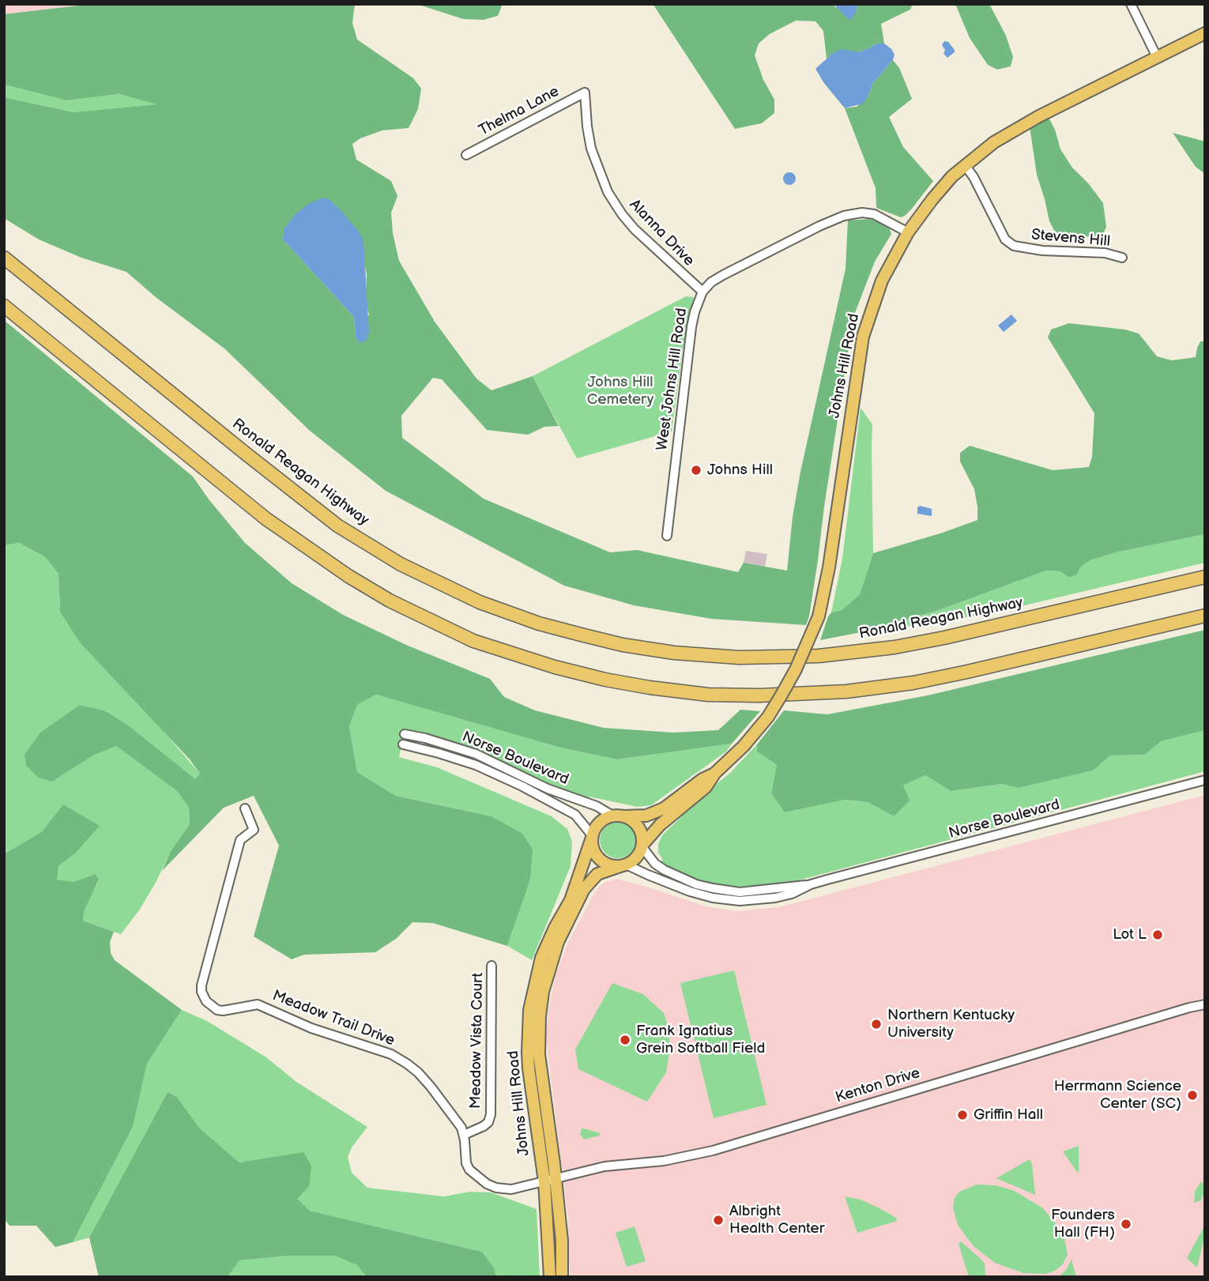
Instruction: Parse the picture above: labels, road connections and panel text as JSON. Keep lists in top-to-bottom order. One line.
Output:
{"streets":{"highway":["Ronald Reagan Highway"],"main road":["Johns Hill Road"],"street":["Thelma Lane","Alanna Drive","Stevens Hill","West Johns Hill Road","Norse Boulevard","Meadow Trail Drive","Meadow Vista Court","Kenton Drive"]},"crossings":[["Thelma Lane","Alanna Drive"],["Alanna Drive","West Johns Hill Road"],["Stevens Hill","Johns Hill Road"],["Johns Hill Road","West Johns Hill Road"],["Johns Hill Road","Norse Boulevard"],["Johns Hill Road","Meadow Trail Drive"],["Johns Hill Road","Kenton Drive"],["Meadow Trail Drive","Meadow Vista Court"],["Meadow Trail Drive","Kenton Drive"]],"parks":["Johns Hill Cemetery"],"places":["Johns Hill","Lot L","Northern Kentucky University","Frank Ignatius Grein Softball Field","Herrmann Science Center (SC)","Griffin Hall","Albright Health Center","Founders Hall (FH)"]}
